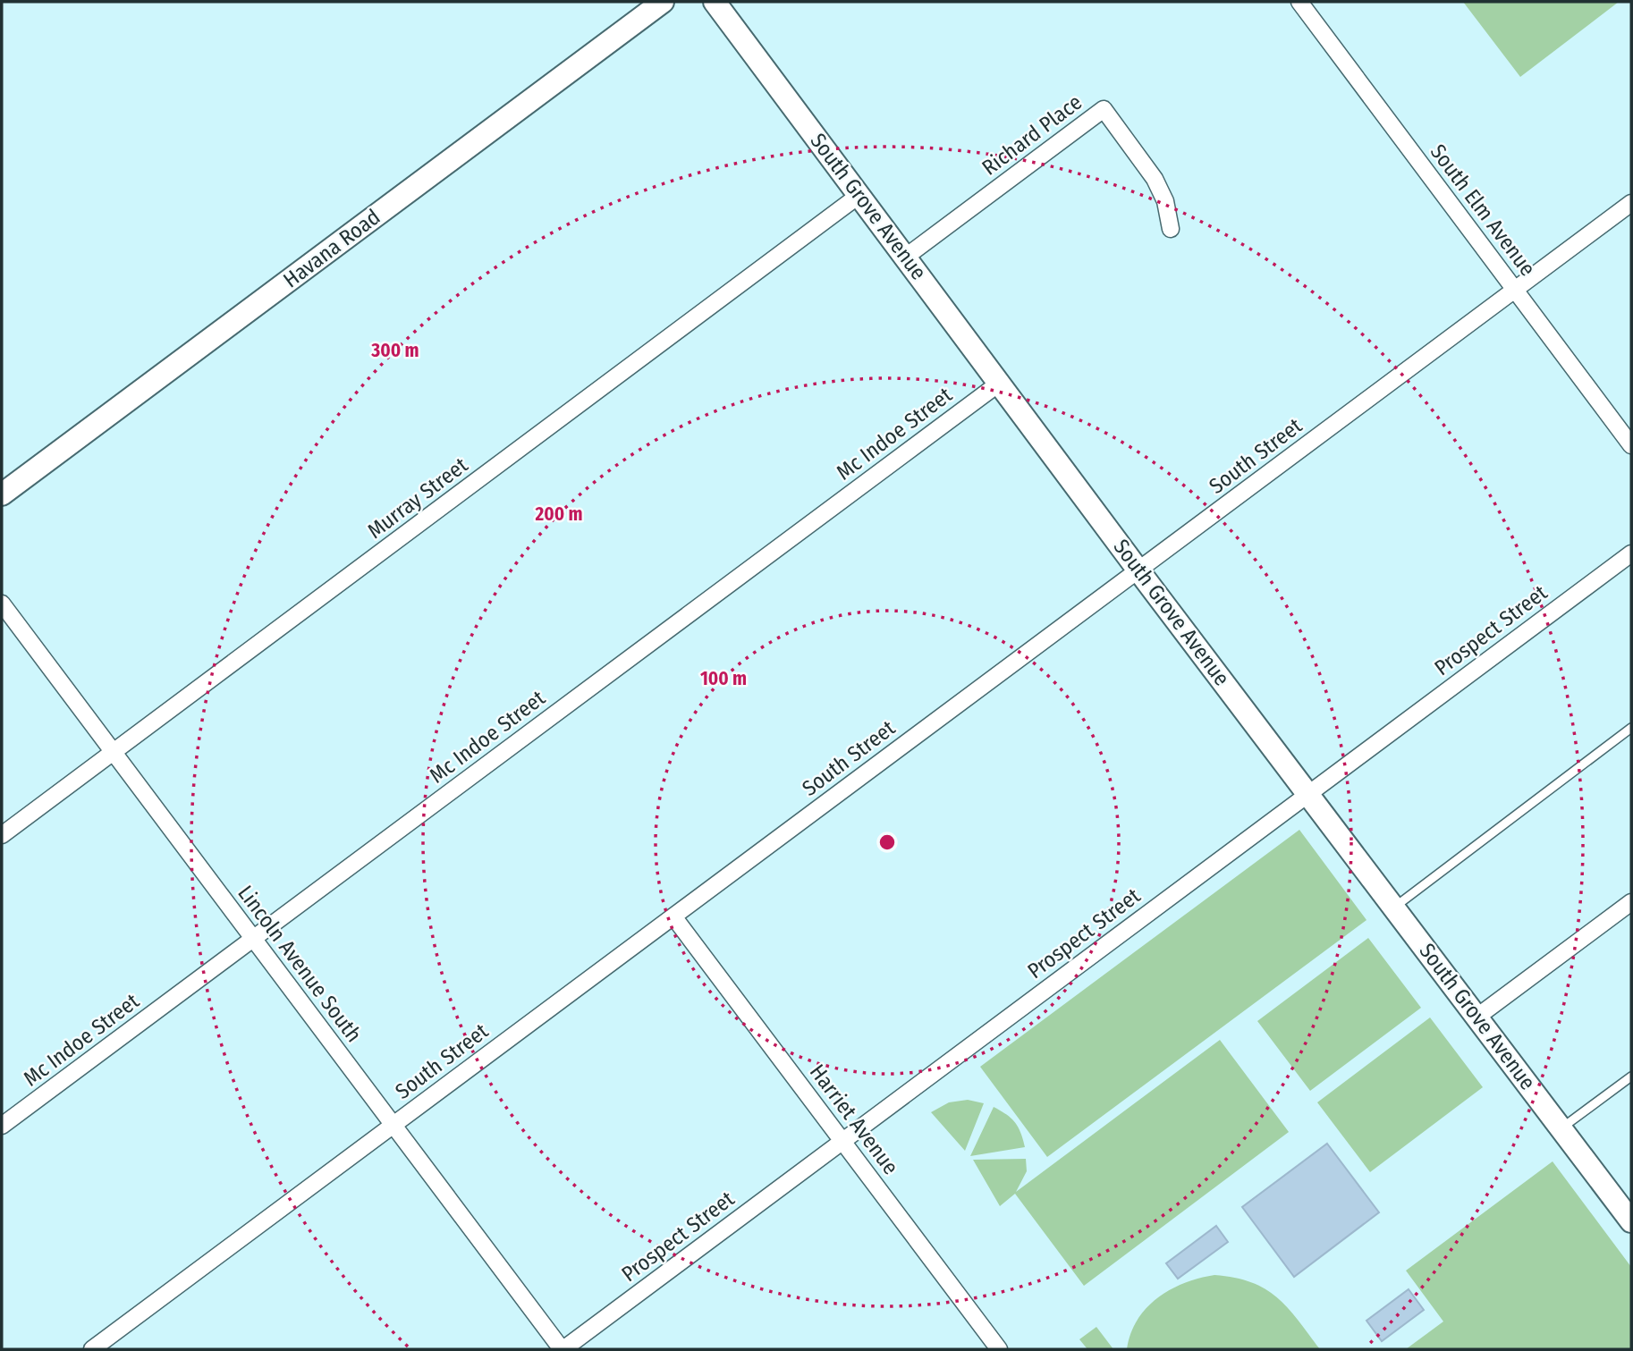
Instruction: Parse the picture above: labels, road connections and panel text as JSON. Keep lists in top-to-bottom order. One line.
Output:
{"streets":{"street":["Richard Place","South Grove Avenue","South Elm Avenue","Havana Road","Mc Indoe Street","South Street","Murray Street","Prospect Street","Lincoln Avenue South","Harriet Avenue"]},"crossings":[["Richard Place","South Grove Avenue"],["South Grove Avenue","Mc Indoe Street"],["South Grove Avenue","South Street"],["South Grove Avenue","Murray Street"],["South Grove Avenue","Prospect Street"],["South Elm Avenue","South Street"],["Mc Indoe Street","Lincoln Avenue South"],["South Street","Lincoln Avenue South"],["South Street","Harriet Avenue"],["Murray Street","Lincoln Avenue South"],["Prospect Street","Lincoln Avenue South"],["Prospect Street","Harriet Avenue"]],"rings":["300 m","200 m","100 m"]}
